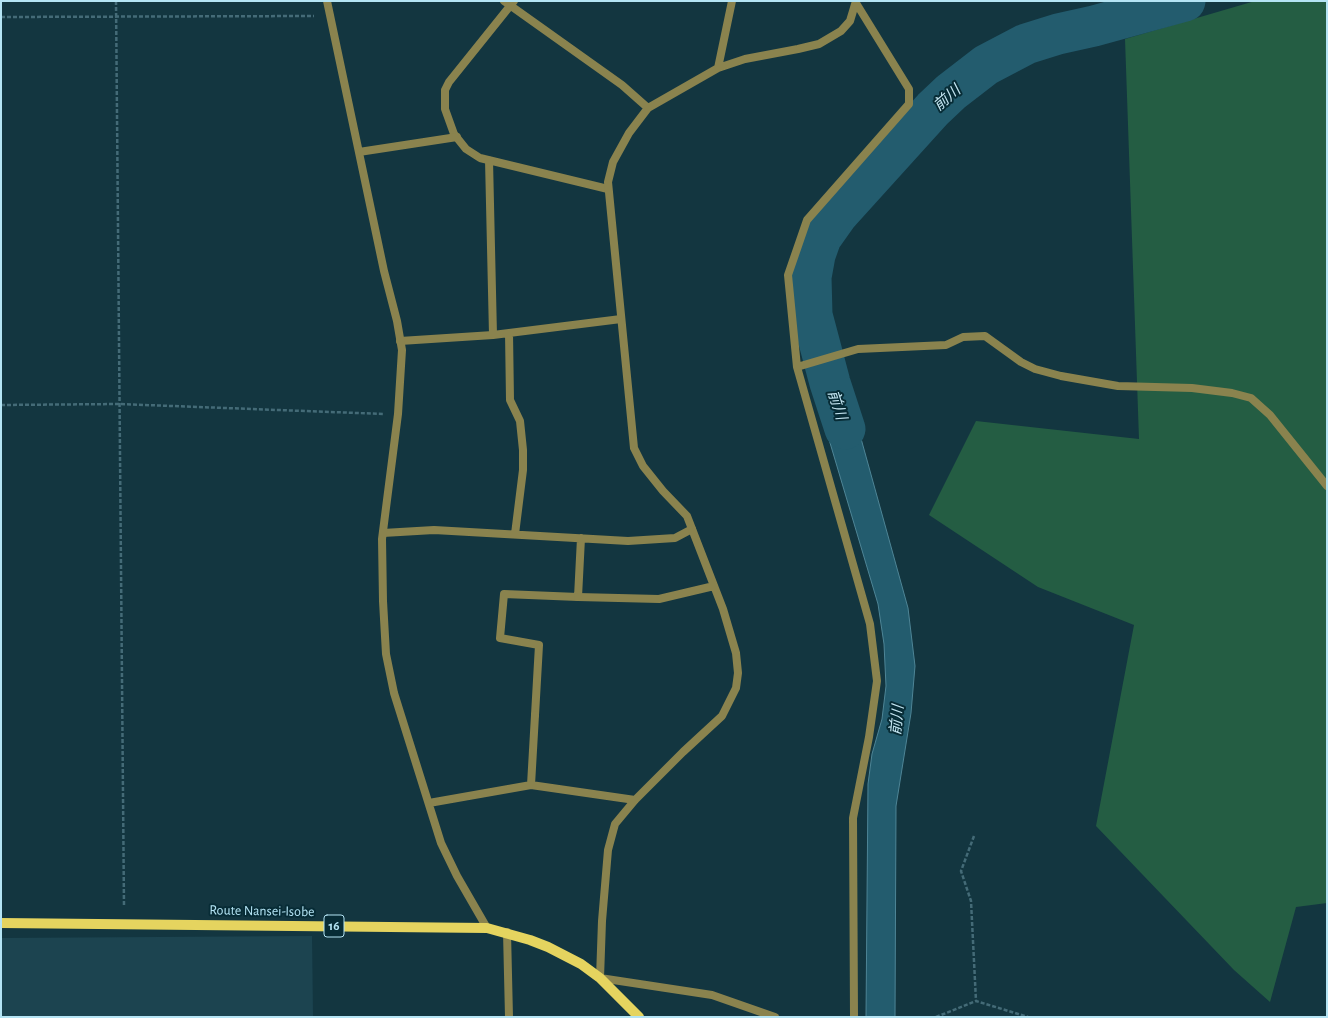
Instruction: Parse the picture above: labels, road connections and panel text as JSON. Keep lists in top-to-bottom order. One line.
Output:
{"streets":{"main road":["Route Nansei-Isobe","16"]},"water":["前川"]}
